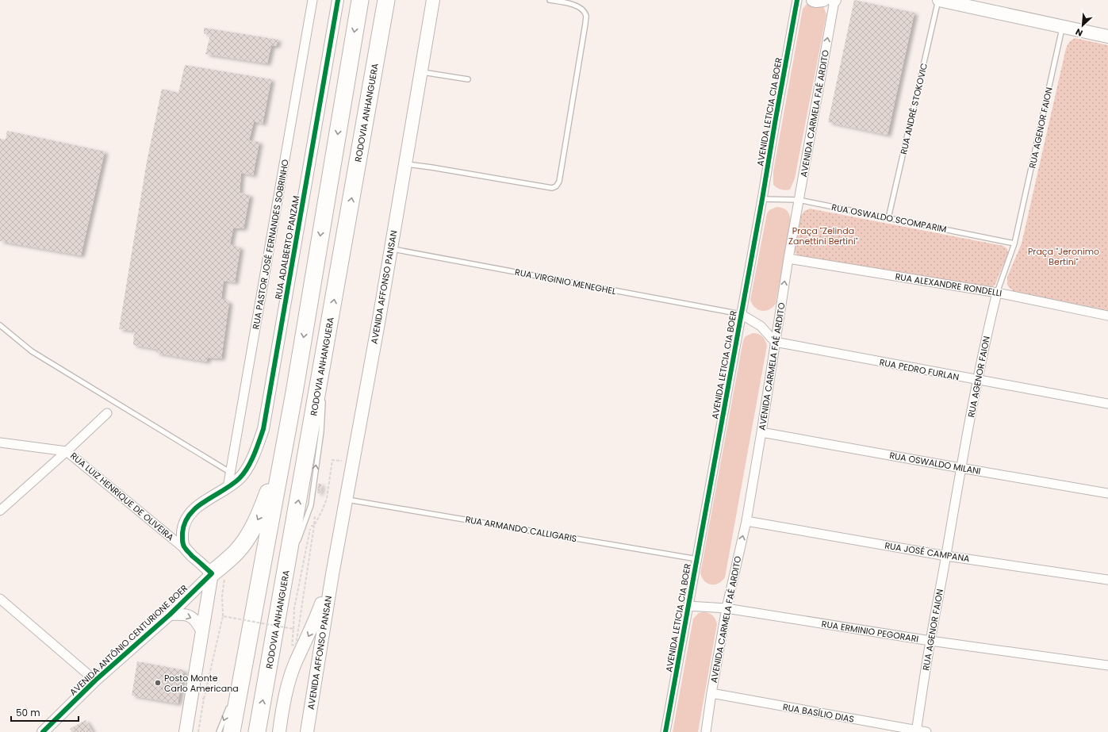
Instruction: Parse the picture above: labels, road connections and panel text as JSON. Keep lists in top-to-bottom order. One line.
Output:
{"streets":{"highway":["RODOVIA ANHANGUERA"],"main road":["AVENIDA AFFONSO PANSAN"],"street":["AVENIDA LETICIA CIA BOER","AVENIDA CARMELA FAÉ ARDITO","RUA AGENOR FAION","RUA PASTOR JOSÉ FERNANDES SOBRINHO","RUA ADALBERTO PANZAM","RUA ALEXANDRE RONDELLI","RUA PEDRO FURLAN","RUA OSWALDO MILANI","RUA LUIZ HENRIQUE DE OLIVEIRA","RUA JOSÉ CAMPANA","RUA ERMINIO PEGORARI","AVENIDA ANTÔNIO CENTURIONE BOER","RUA BASÍLIO DIAS"],"lane":["RUA ANDRÉ STOKOVIC","RUA OSWALDO SCOMPARIM","RUA VIRGINIO MENEGHEL","RUA ARMANDO CALLIGARIS"]},"crossings":[["RUA ANDRÉ STOKOVIC","RUA OSWALDO SCOMPARIM"],["AVENIDA LETICIA CIA BOER","RUA OSWALDO SCOMPARIM"],["AVENIDA LETICIA CIA BOER","RUA VIRGINIO MENEGHEL"],["AVENIDA LETICIA CIA BOER","RUA ARMANDO CALLIGARIS"],["AVENIDA LETICIA CIA BOER","RUA ERMINIO PEGORARI"],["AVENIDA CARMELA FAÉ ARDITO","RUA OSWALDO SCOMPARIM"],["AVENIDA CARMELA FAÉ ARDITO","RUA ALEXANDRE RONDELLI"],["AVENIDA CARMELA FAÉ ARDITO","RUA PEDRO FURLAN"],["AVENIDA CARMELA FAÉ ARDITO","RUA OSWALDO MILANI"],["AVENIDA CARMELA FAÉ ARDITO","RUA JOSÉ CAMPANA"],["AVENIDA CARMELA FAÉ ARDITO","RUA ERMINIO PEGORARI"],["AVENIDA CARMELA FAÉ ARDITO","RUA BASÍLIO DIAS"],["RUA AGENOR FAION","RUA OSWALDO SCOMPARIM"],["RUA AGENOR FAION","RUA ALEXANDRE RONDELLI"],["RUA AGENOR FAION","RUA PEDRO FURLAN"],["RUA AGENOR FAION","RUA OSWALDO MILANI"],["RUA AGENOR FAION","RUA JOSÉ CAMPANA"],["RUA AGENOR FAION","RUA ERMINIO PEGORARI"],["RUA AGENOR FAION","RUA BASÍLIO DIAS"],["RUA PASTOR JOSÉ FERNANDES SOBRINHO","RUA ADALBERTO PANZAM"],["RUA ADALBERTO PANZAM","RUA LUIZ HENRIQUE DE OLIVEIRA"],["RUA VIRGINIO MENEGHEL","AVENIDA AFFONSO PANSAN"],["AVENIDA AFFONSO PANSAN","RUA ARMANDO CALLIGARIS"]],"one_way":["AVENIDA CARMELA FAÉ ARDITO"],"parks":["Praça \"Zelinda Zanettini Bertini\"","Praça \"Jeronimo Bertini\""],"places":["Posto Monte Carlo Americana"],"scale_bar":"50 m","north":"bottom left"}
